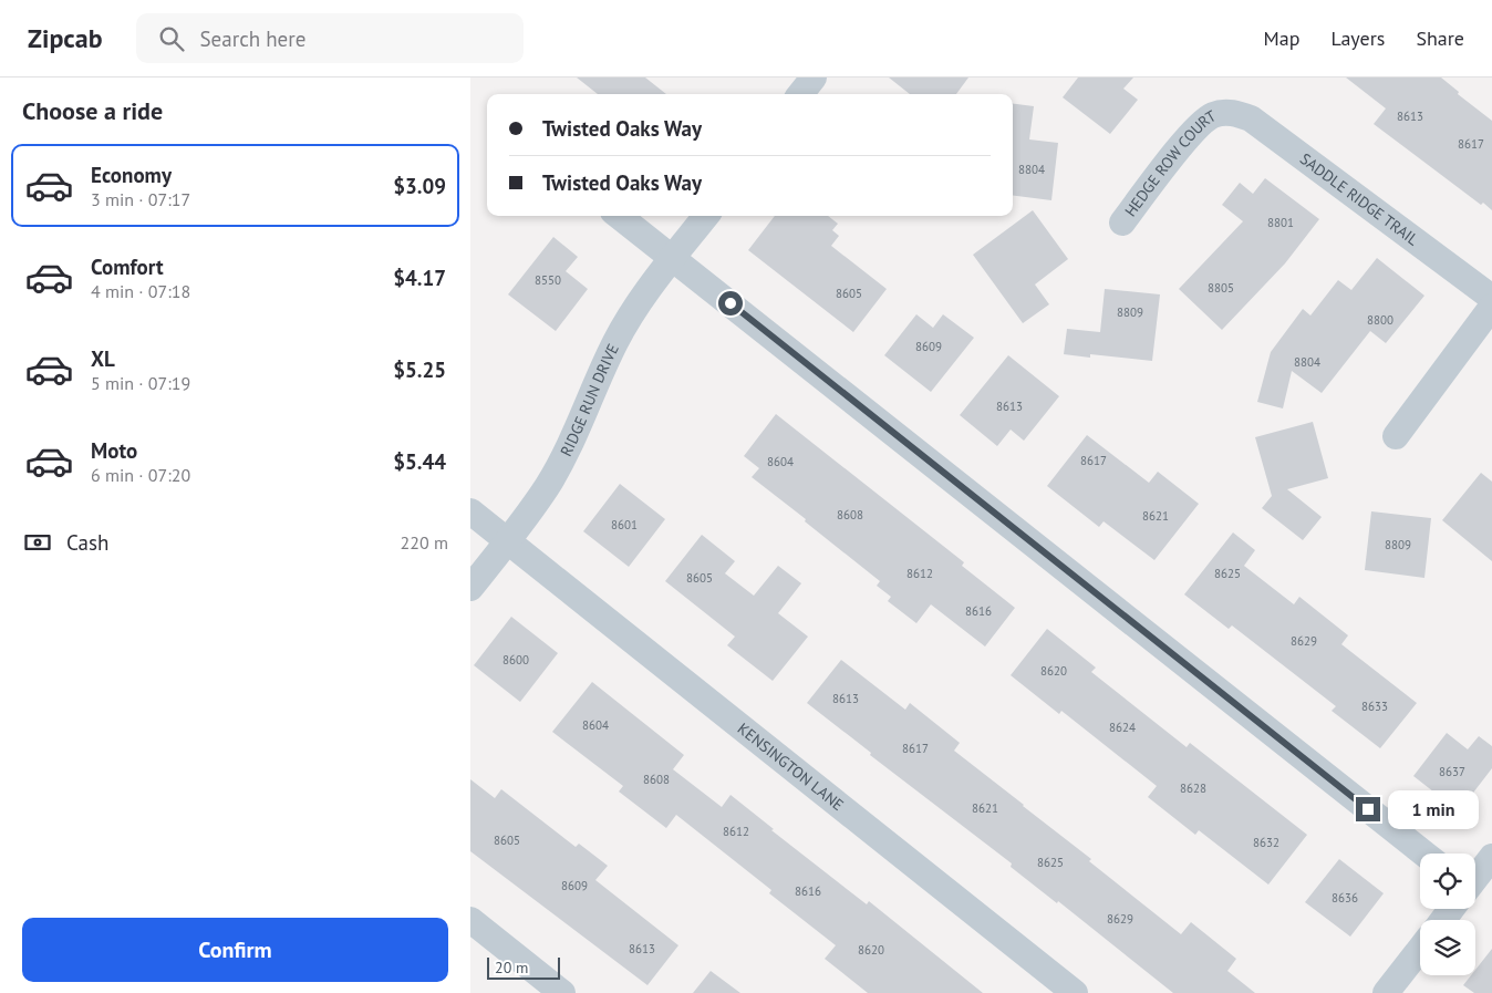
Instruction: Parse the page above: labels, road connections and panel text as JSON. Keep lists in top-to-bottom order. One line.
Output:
{"streets":{"street":["HEDGE ROW COURT","SADDLE RIDGE TRAIL","RIDGE RUN DRIVE","KENSINGTON LANE"]},"crossings":[["HEDGE ROW COURT","SADDLE RIDGE TRAIL"],["RIDGE RUN DRIVE","KENSINGTON LANE"]],"house_numbers":["8613","8617","8804","8801","8550","8805","8605","8809","8800","8609","8804","8613","8617","8604","8608","8621","8601","8809","8612","8625","8605","8616","8629","8600","8620","8613","8633","8604","8624","8617","8637","8608","8628","8621","8612","8605","8632","8625","8609","8616","8636","8629","8613","8620"],"scale_bar":"20 m","page":{"header":"Zipcab","search":"Search here","nav":["Map","Layers","Share"],"heading":"Choose a ride","banner":["Twisted Oaks Way","Twisted Oaks Way"],"list":[{"name":"Economy","note":"3 min · 07:17","value":"$3.09"},{"name":"Comfort","note":"4 min · 07:18","value":"$4.17"},{"name":"XL","note":"5 min · 07:19","value":"$5.25"},{"name":"Moto","note":"6 min · 07:20","value":"$5.44"}],"pay":["Cash","220 m"],"bubble":"1 min","buttons":"Confirm","scale":"20 m"}}
